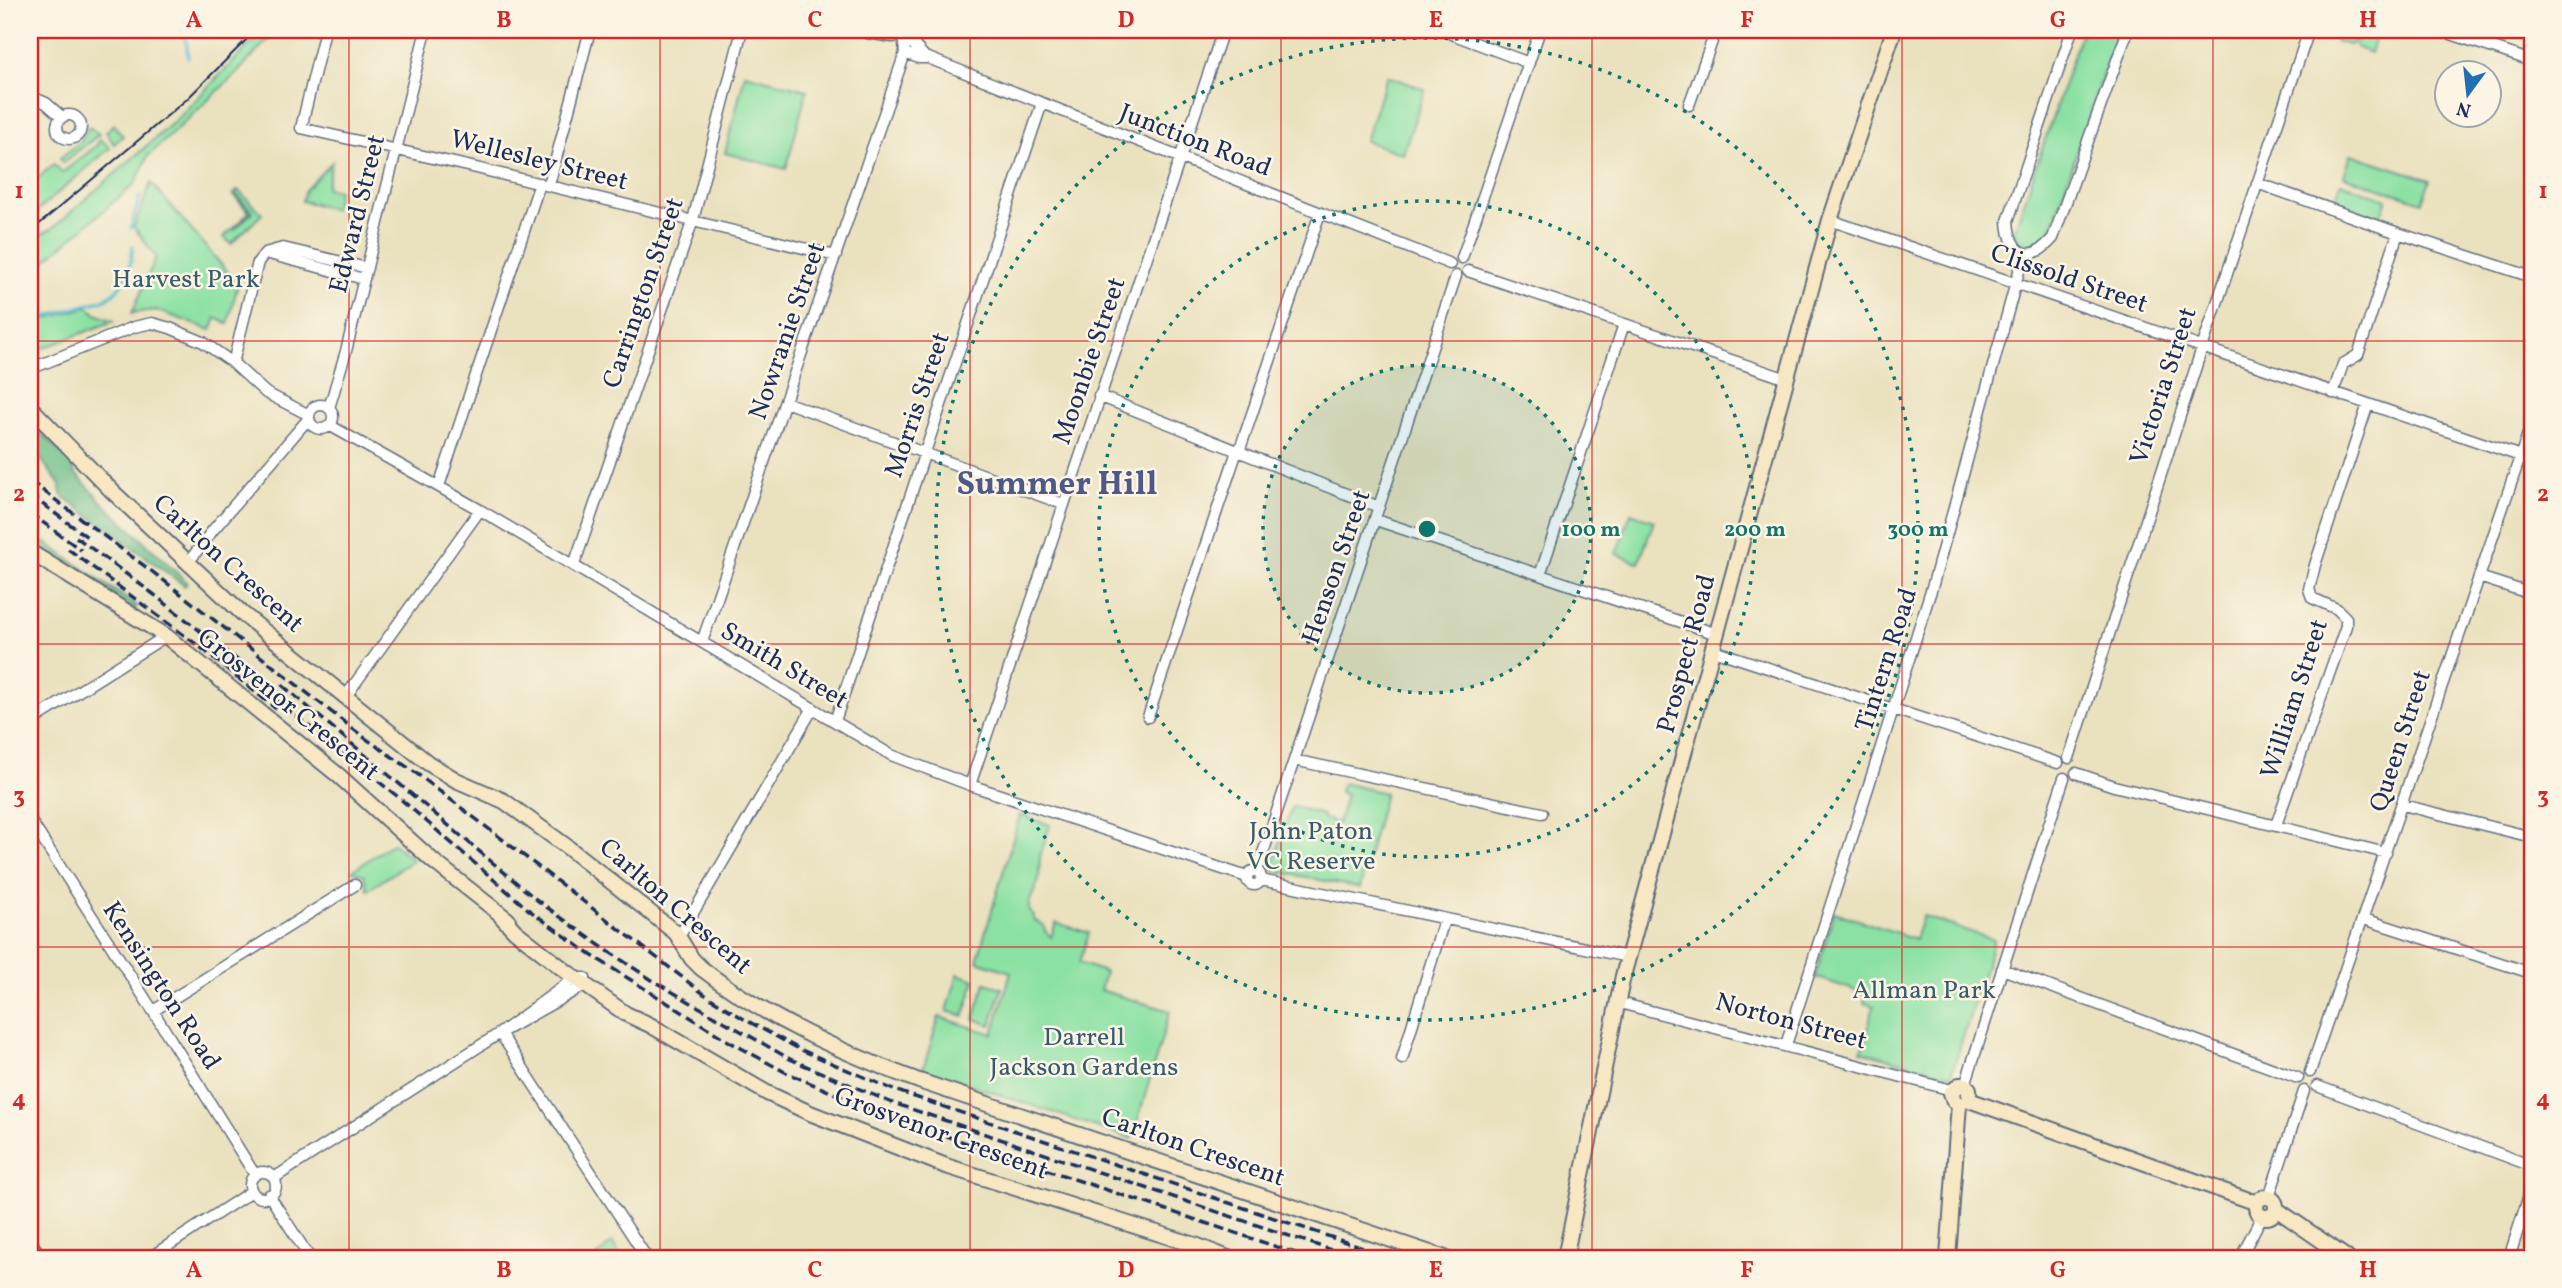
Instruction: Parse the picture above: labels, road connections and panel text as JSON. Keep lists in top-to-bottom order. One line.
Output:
{"streets":{"street":["Junction Road","Wellesley Street","Edward Street","Clissold Street","Carrington Street","Nowranie Street","Moonbie Street","Victoria Street","Morris Street","Carlton Crescent","Henson Street","Prospect Road","Tintern Road","Smith Street","William Street","Grosvenor Crescent","Queen Street","Kensington Road","Norton Street"]},"crossings":[["Junction Road","Nowranie Street"],["Junction Road","Moonbie Street"],["Junction Road","Morris Street"],["Junction Road","Henson Street"],["Wellesley Street","Edward Street"],["Wellesley Street","Carrington Street"],["Wellesley Street","Nowranie Street"],["Edward Street","Smith Street"],["Clissold Street","Victoria Street"],["Clissold Street","Prospect Road"],["Clissold Street","Tintern Road"],["Clissold Street","William Street"],["Clissold Street","Queen Street"],["Carrington Street","Smith Street"],["Nowranie Street","Smith Street"],["Moonbie Street","Smith Street"],["Morris Street","Smith Street"],["Henson Street","Smith Street"],["Prospect Road","Smith Street"],["Prospect Road","Norton Street"],["Tintern Road","Norton Street"]],"districts":["Summer Hill"],"parks":["Harvest Park","John Paton VC Reserve","Allman Park","Darrell Jackson Gardens"],"north":"bottom","grid":{"columns":["A","B","C","D","E","F","G","H"],"rows":["1","2","3","4"]},"rings":["100 m","200 m","300 m"]}
